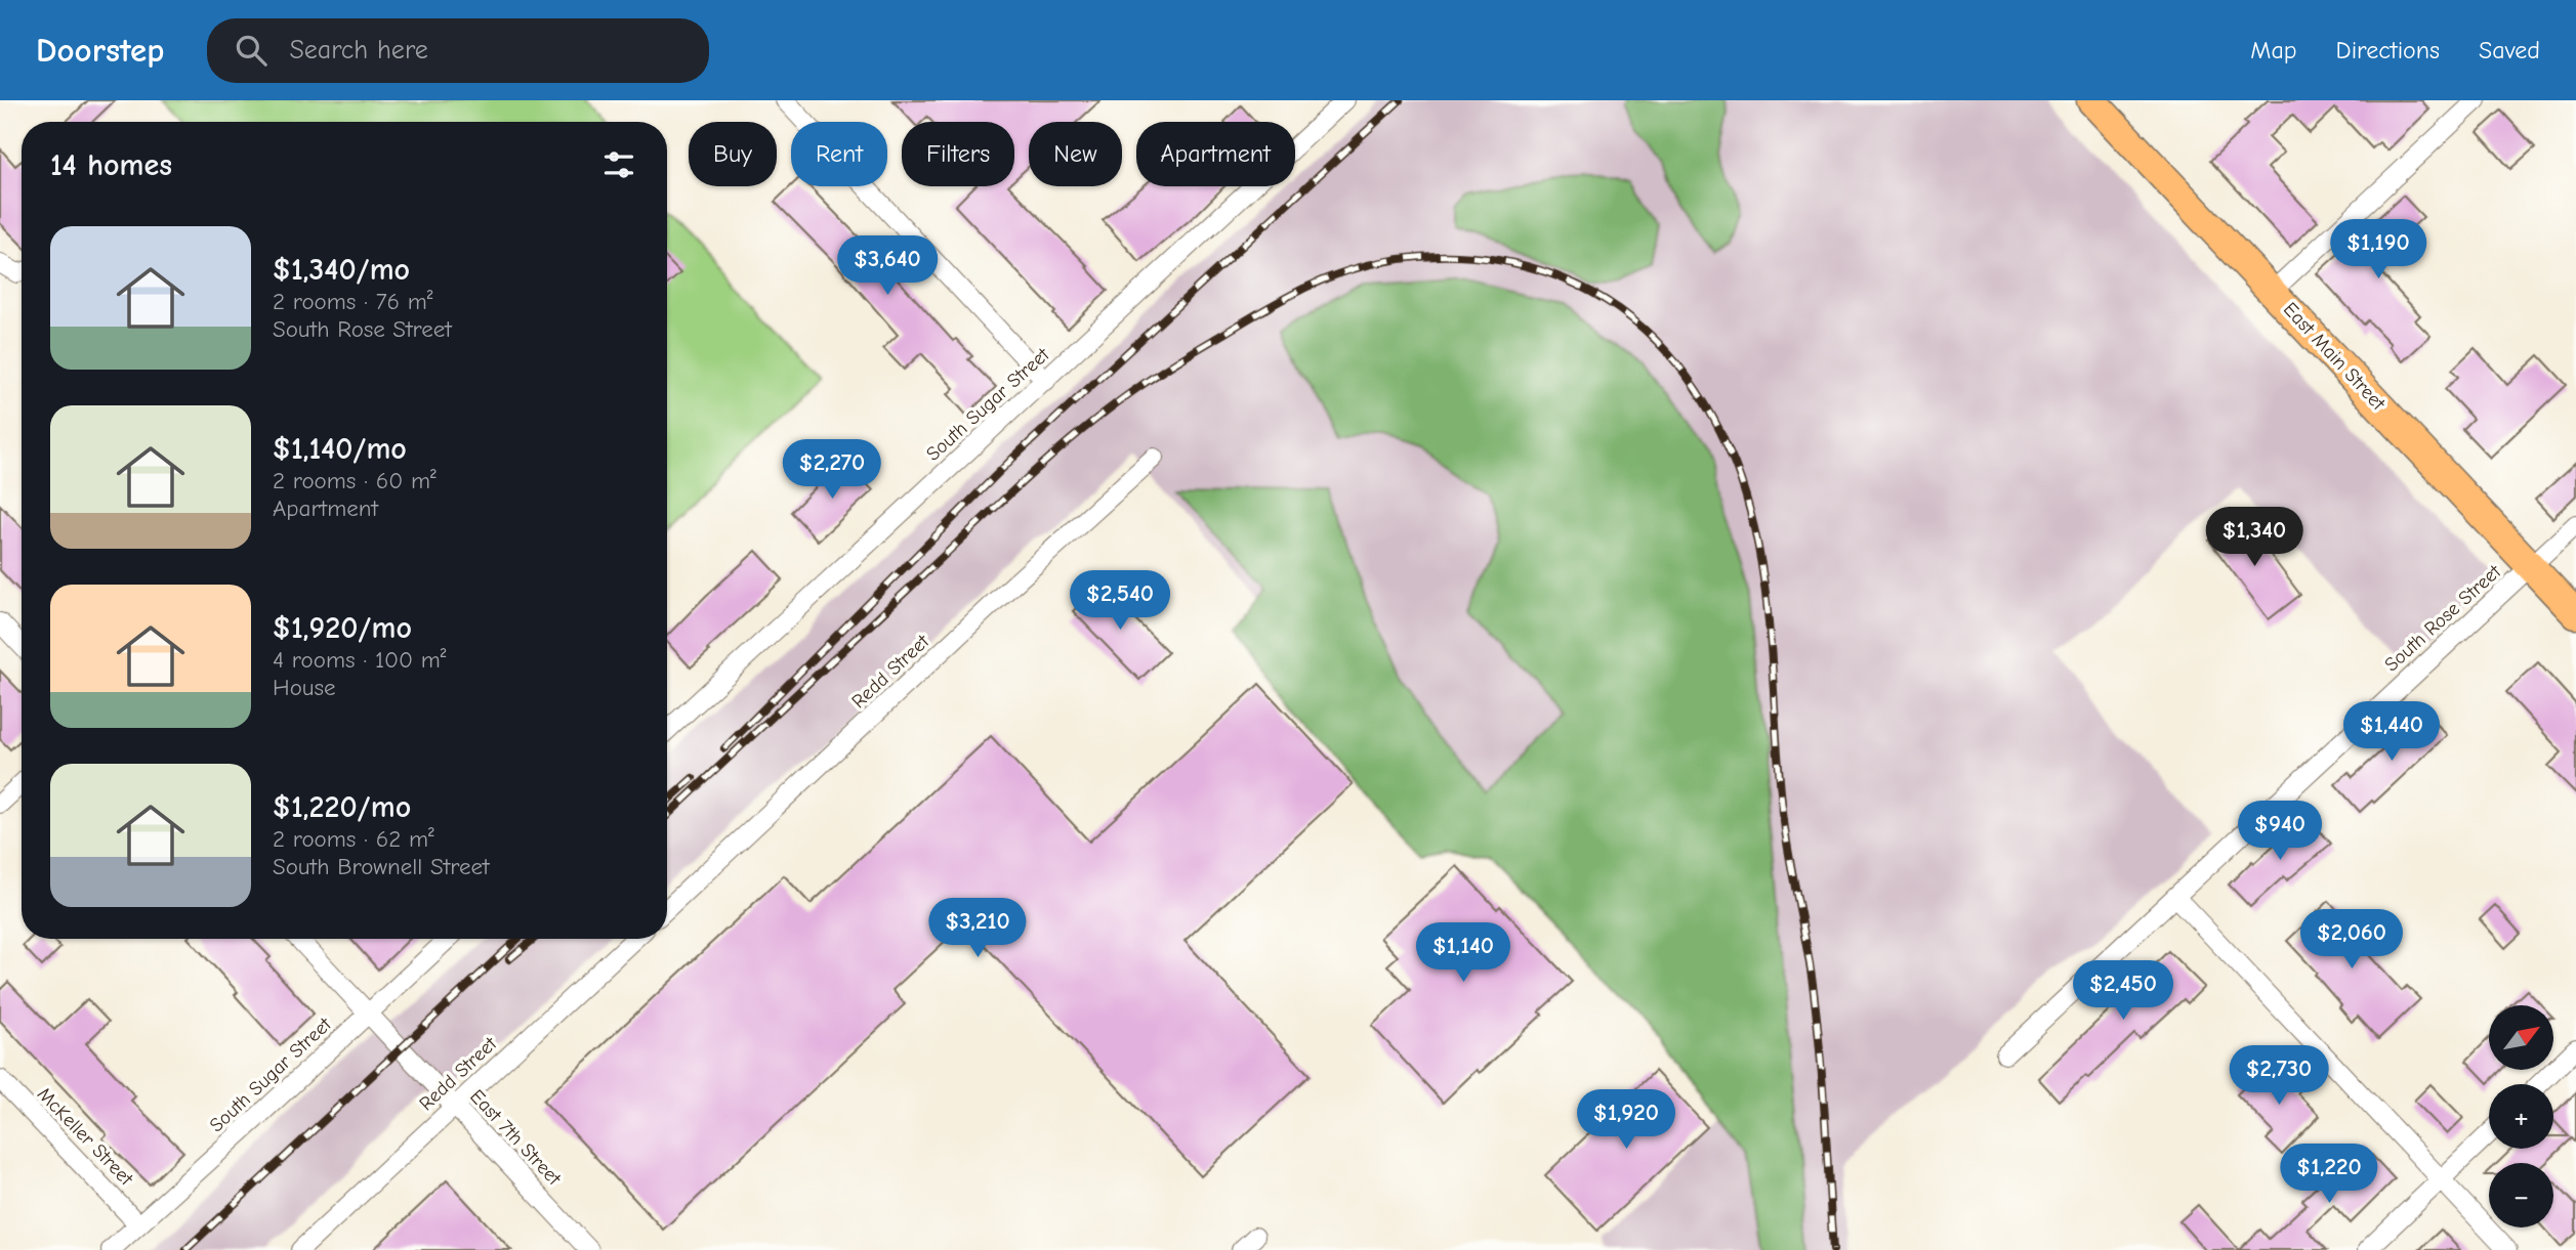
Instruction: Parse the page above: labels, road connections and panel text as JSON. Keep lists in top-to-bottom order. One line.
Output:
{"streets":{"main road":["East Main Street"],"street":["South Sugar Street","South Rose Street","Redd Street","McKeller Street","East 7th Street"]},"crossings":[["East Main Street","South Rose Street"],["South Sugar Street","McKeller Street"],["South Sugar Street","East 7th Street"],["Redd Street","East 7th Street"]],"north":"top right","page":{"header":"Doorstep","search":"Search here","nav":["Map","Directions","Saved"],"chip":["Buy","Rent","Filters","New","Apartment"],"heading":"14 homes","list":[{"name":"$1,340/mo","note":"2 rooms · 76 m² · South Rose Street"},{"name":"$1,140/mo","note":"2 rooms · 60 m² · Apartment"},{"name":"$1,920/mo","note":"4 rooms · 100 m² · House"},{"name":"$1,220/mo","note":"2 rooms · 62 m² · South Brownell Street"}],"price":["$1,190","$3,640","$2,270","$1,340","$2,540","$1,440","$940","$3,210","$2,060","$1,140","$2,450","$2,730","$1,920","$1,220"],"map_buttons":["+","−"]}}
